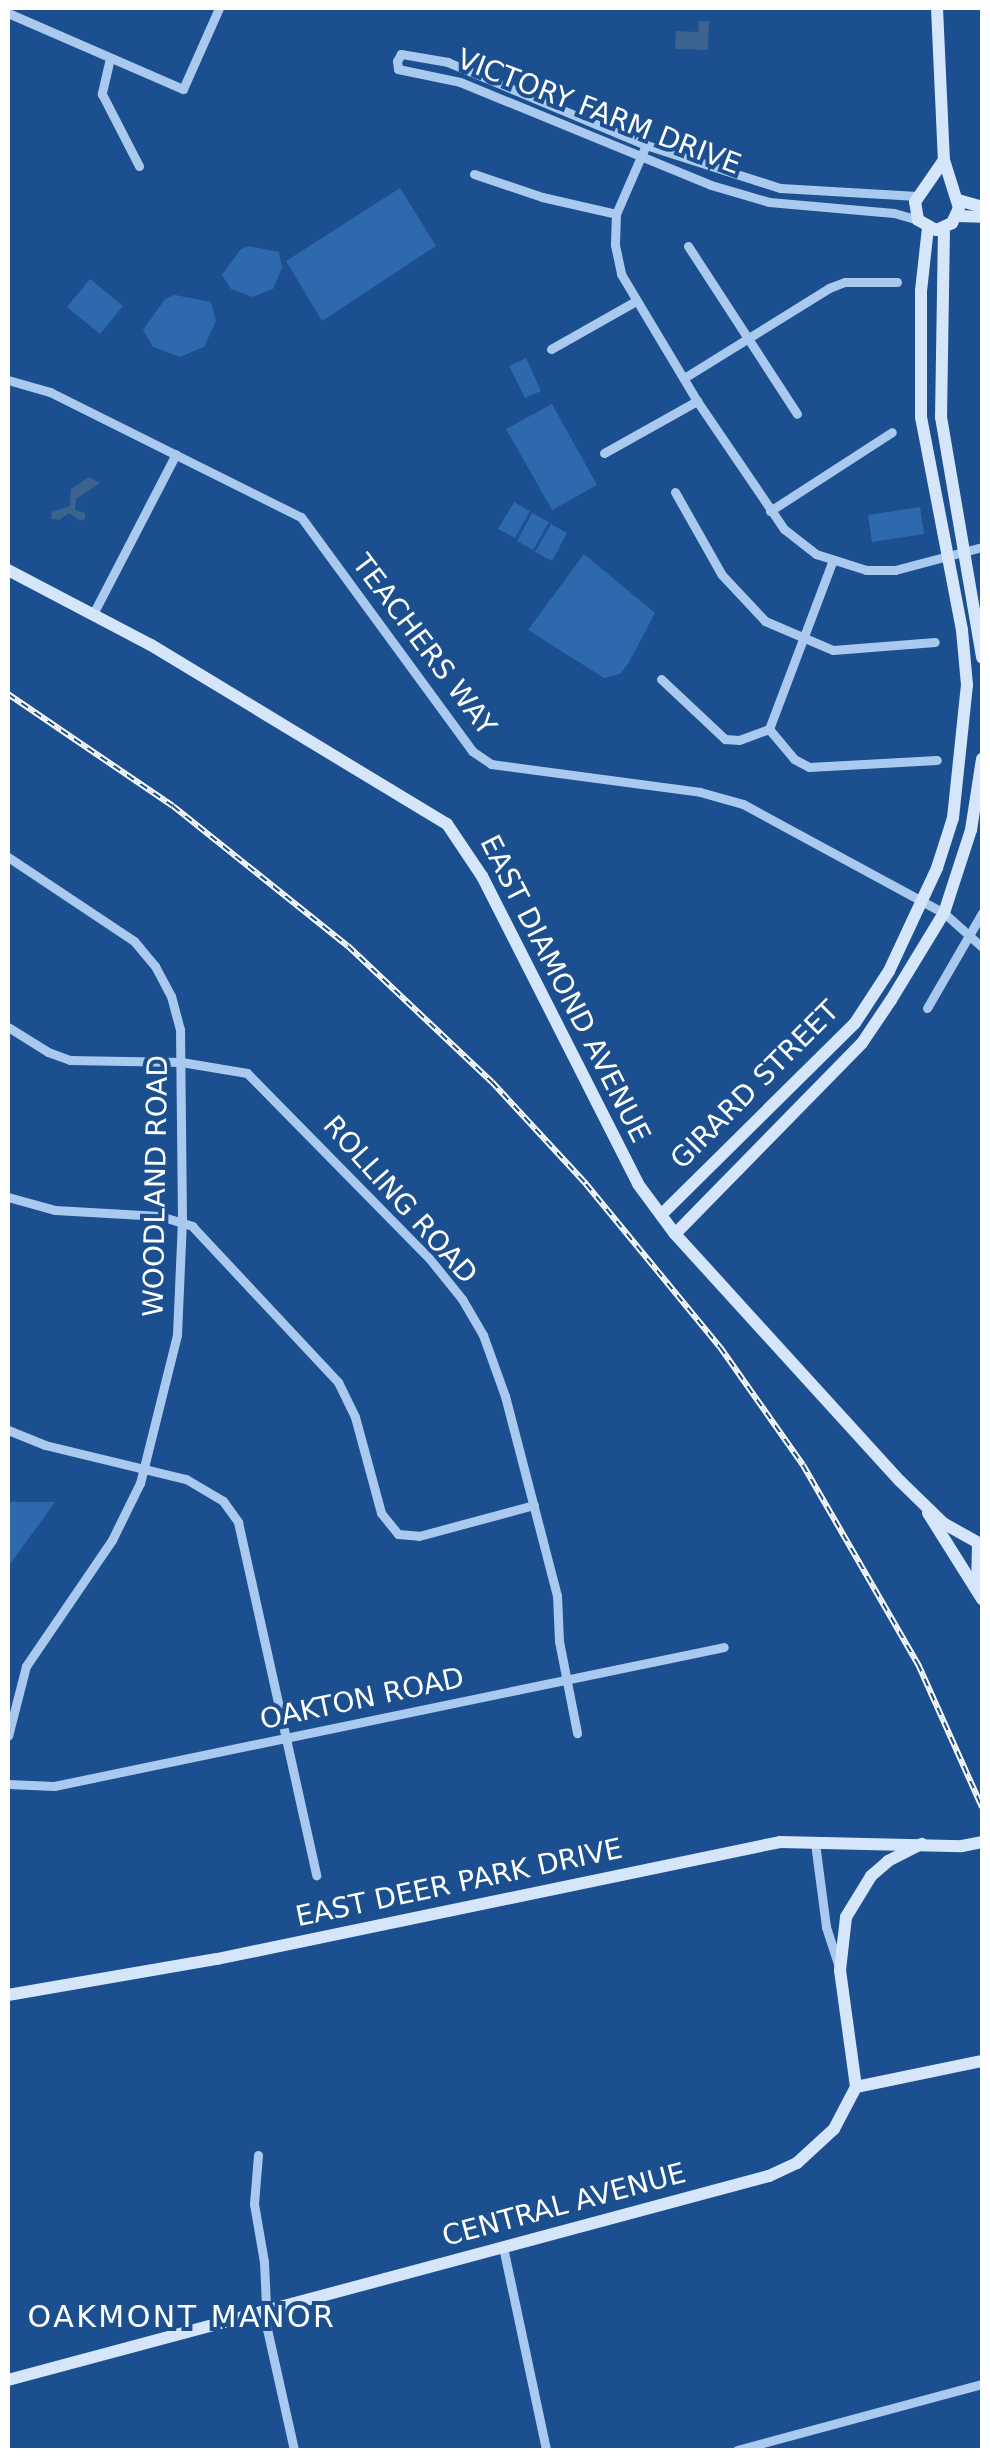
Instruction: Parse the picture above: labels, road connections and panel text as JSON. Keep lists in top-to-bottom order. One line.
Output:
{"streets":{"street":["VICTORY FARM DRIVE","TEACHERS WAY","EAST DIAMOND AVENUE","GIRARD STREET","WOODLAND ROAD","ROLLING ROAD","OAKTON ROAD","EAST DEER PARK DRIVE","CENTRAL AVENUE"]},"crossings":[["VICTORY FARM DRIVE","GIRARD STREET"],["TEACHERS WAY","GIRARD STREET"],["EAST DIAMOND AVENUE","GIRARD STREET"],["WOODLAND ROAD","ROLLING ROAD"],["ROLLING ROAD","OAKTON ROAD"]],"districts":["OAKMONT MANOR"]}
